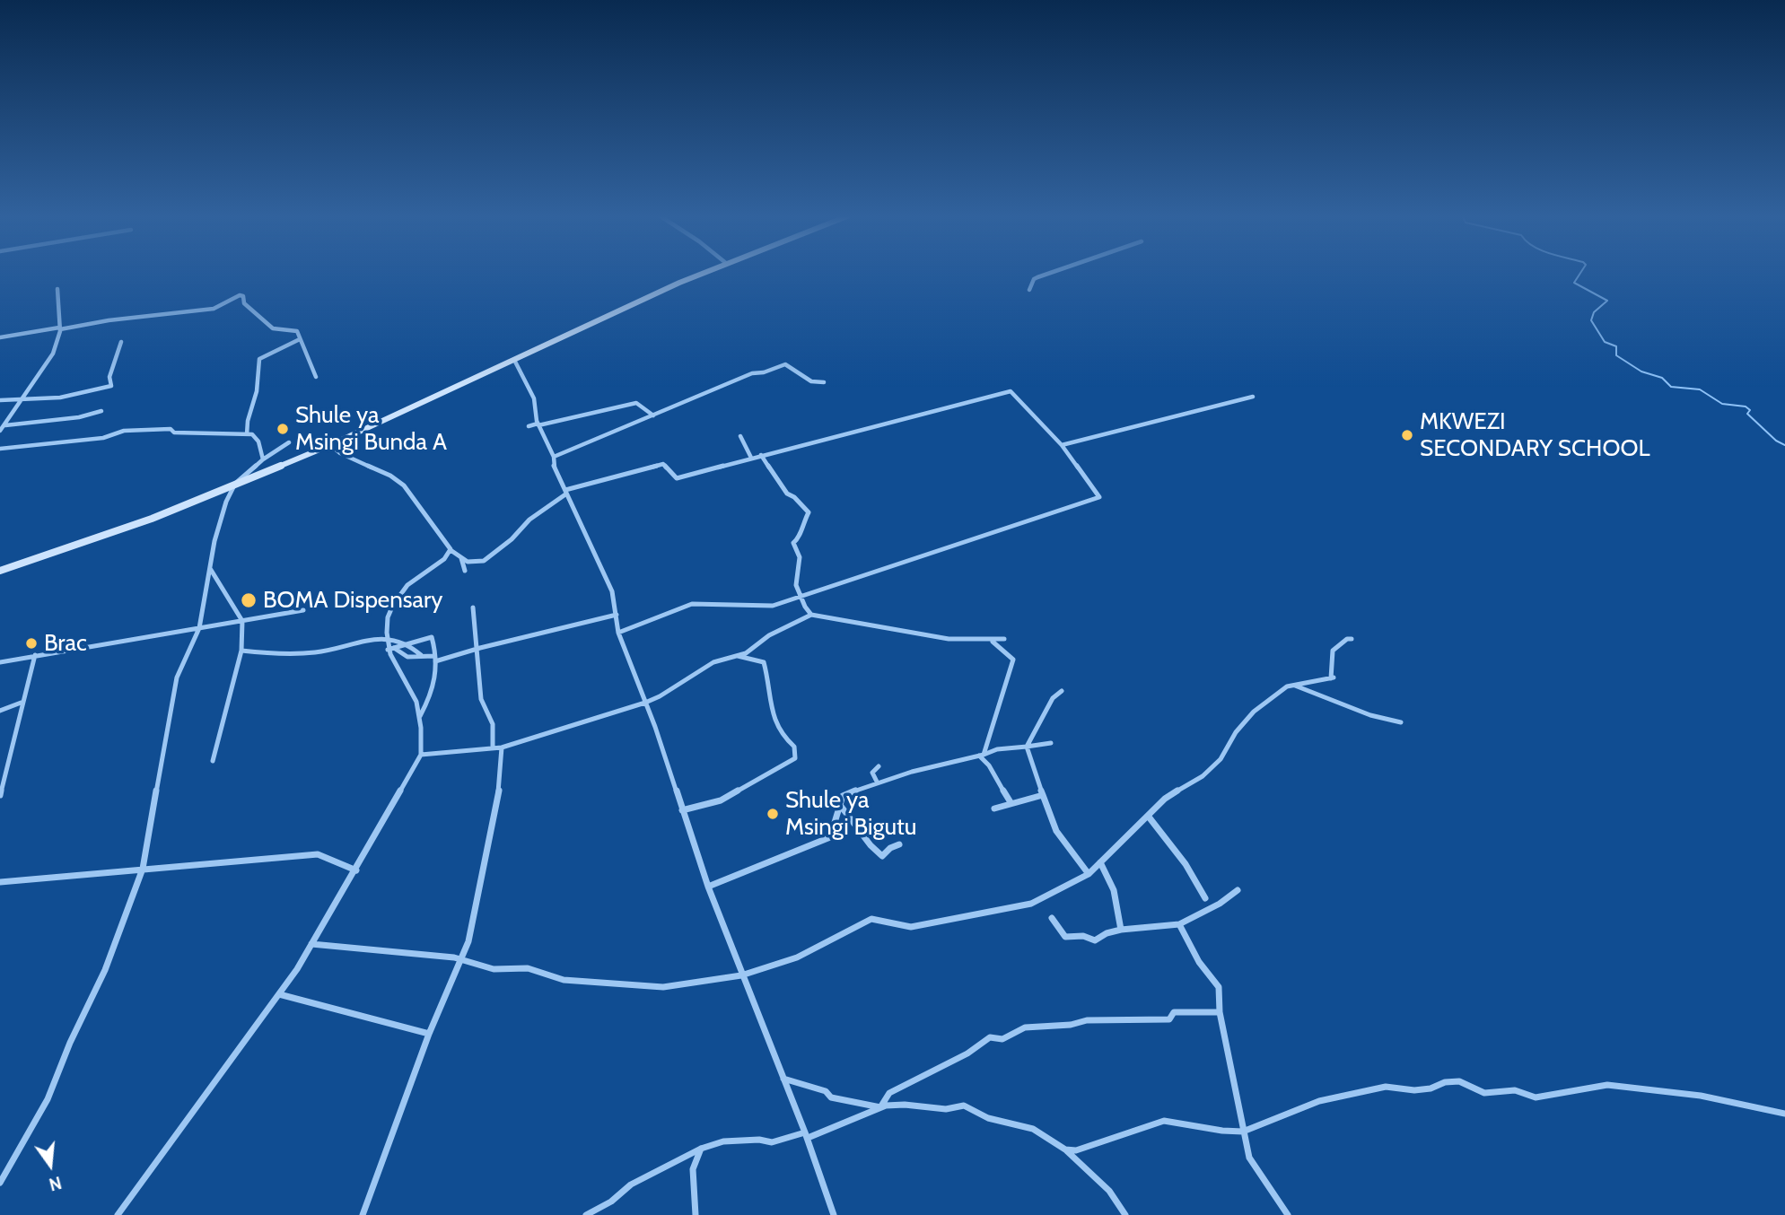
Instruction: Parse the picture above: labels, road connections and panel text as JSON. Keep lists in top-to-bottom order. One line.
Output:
{"places":["Shule ya Msingi Bunda A","MKWEZI SECONDARY SCHOOL","BOMA Dispensary","Brac","Shule ya Msingi Bigutu"],"north":"bottom"}
